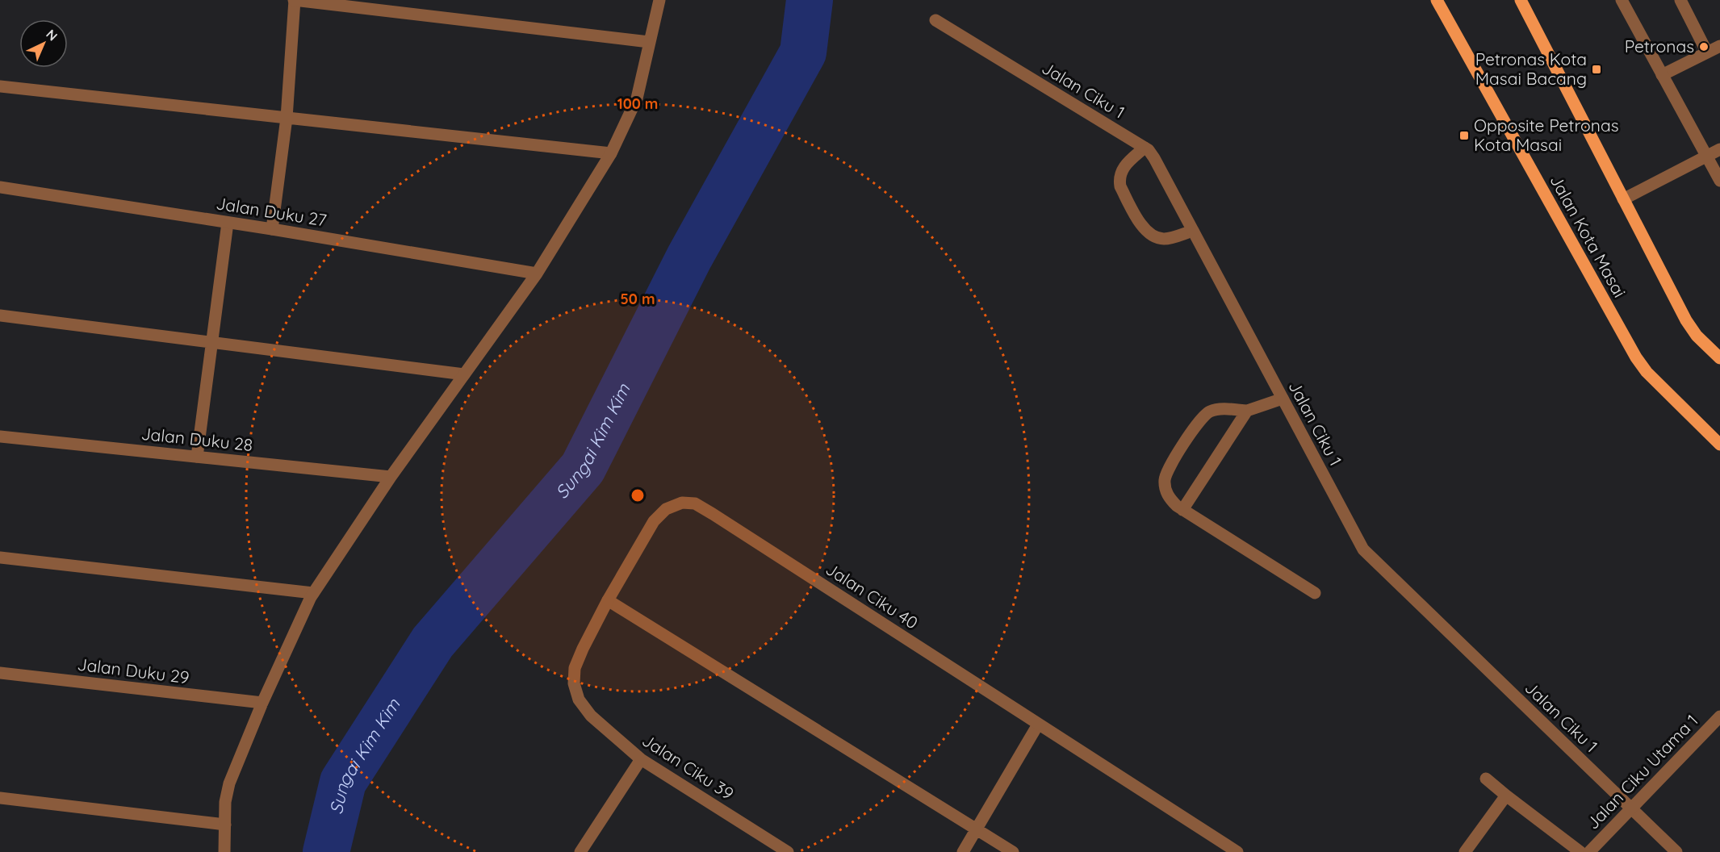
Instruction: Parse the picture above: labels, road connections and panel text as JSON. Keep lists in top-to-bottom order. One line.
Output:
{"streets":{"main road":["Jalan Kota Masai"],"street":["Jalan Ciku 1","Jalan Duku 27","Jalan Duku 28","Jalan Ciku 40","Jalan Duku 29","Jalan Ciku 39","Jalan Ciku Utama 1"]},"crossings":[["Jalan Ciku 1","Jalan Ciku Utama 1"],["Jalan Ciku 40","Jalan Ciku 39"]],"water":["Sungai Kim Kim"],"places":{"other":["Petronas"],"transit":["Petronas Kota Masai Bacang","Opposite Petronas Kota Masai"]},"north":"top right","rings":["100 m","50 m"]}
